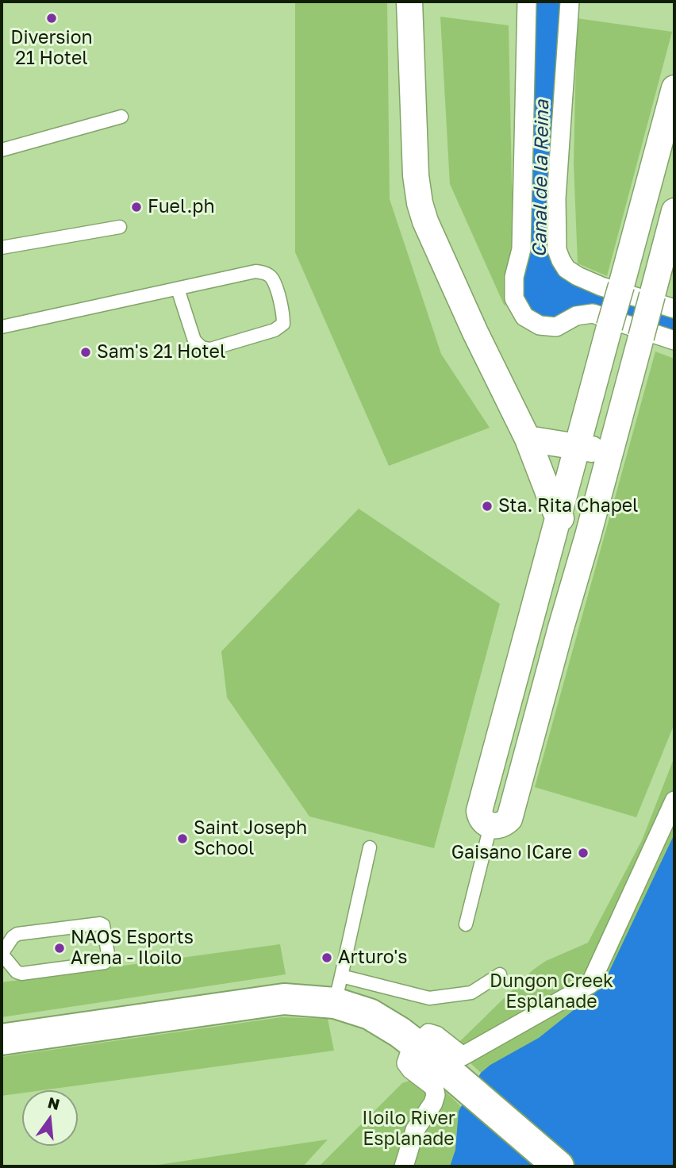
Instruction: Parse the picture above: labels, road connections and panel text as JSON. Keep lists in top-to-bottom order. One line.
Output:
{"water":["Canal de la Reina"],"parks":["Dungon Creek Esplanade","Iloilo River Esplanade"],"places":["Diversion 21 Hotel","Fuel.ph","Sam's 21 Hotel","Sta. Rita Chapel","Saint Joseph School","Gaisano ICare","NAOS Esports Arena - Iloilo","Arturo's"],"north":"top"}
